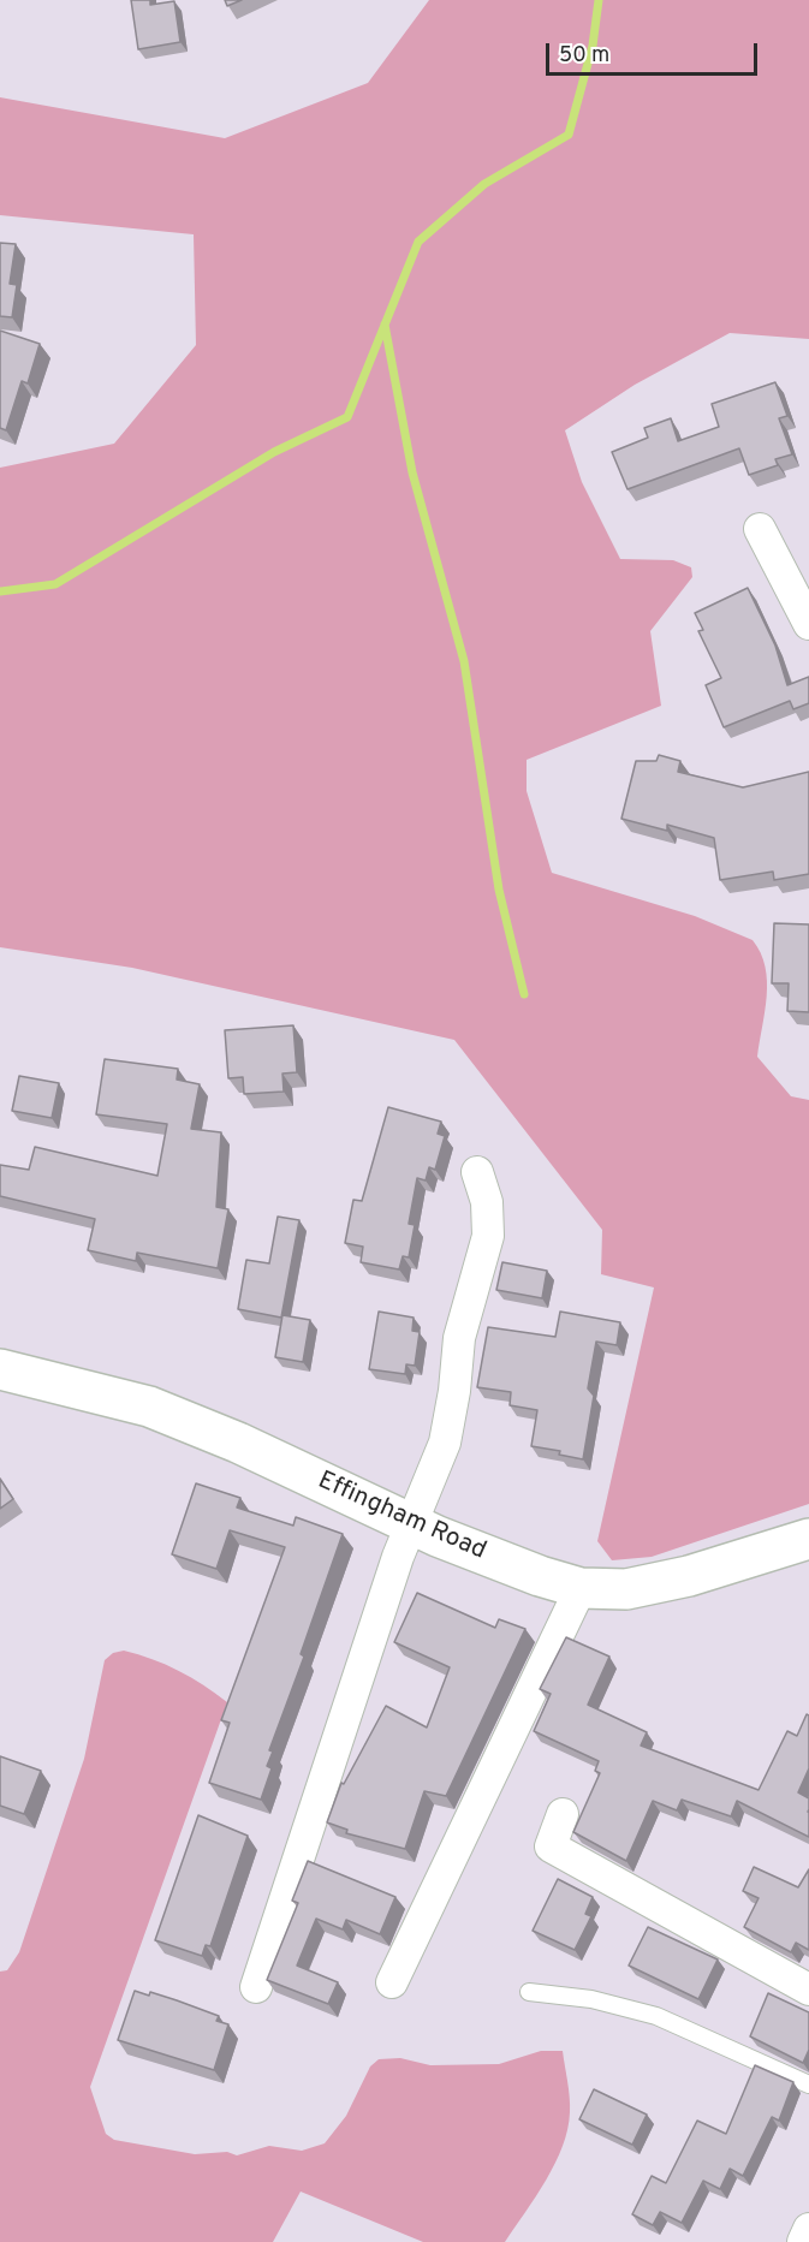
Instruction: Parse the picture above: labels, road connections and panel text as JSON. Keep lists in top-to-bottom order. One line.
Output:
{"streets":{"street":["Effingham Road"]},"scale_bar":"50 m"}
